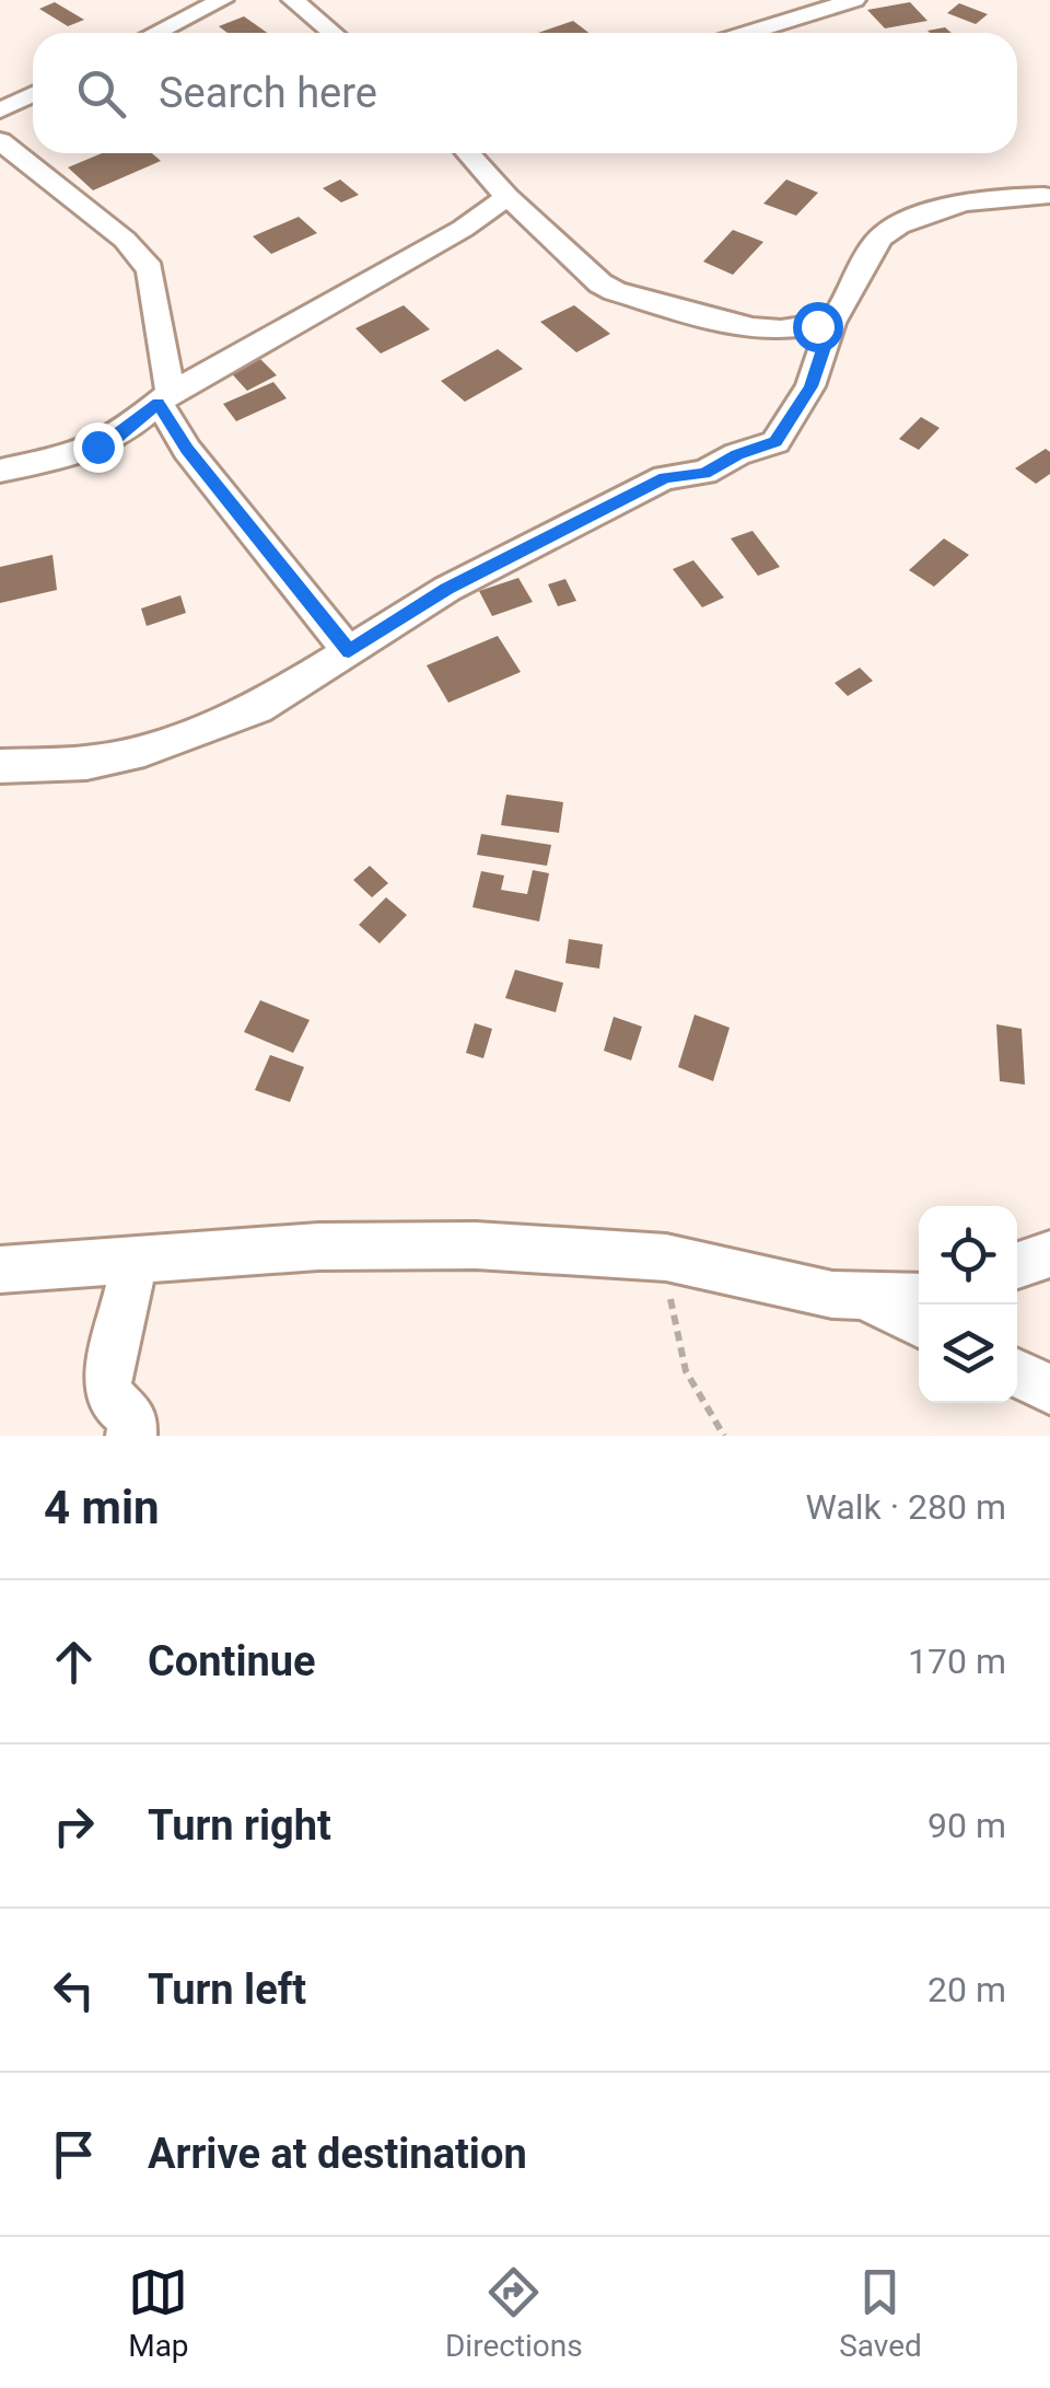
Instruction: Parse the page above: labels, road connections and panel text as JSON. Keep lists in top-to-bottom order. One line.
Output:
{"page":{"search":"Search here","heading":["4 min","Walk · 280 m"],"list":[["Continue","170 m"],["Turn right","90 m"],["Turn left","20 m"],"Arrive at destination"],"nav":["Map","Directions","Saved"]}}
